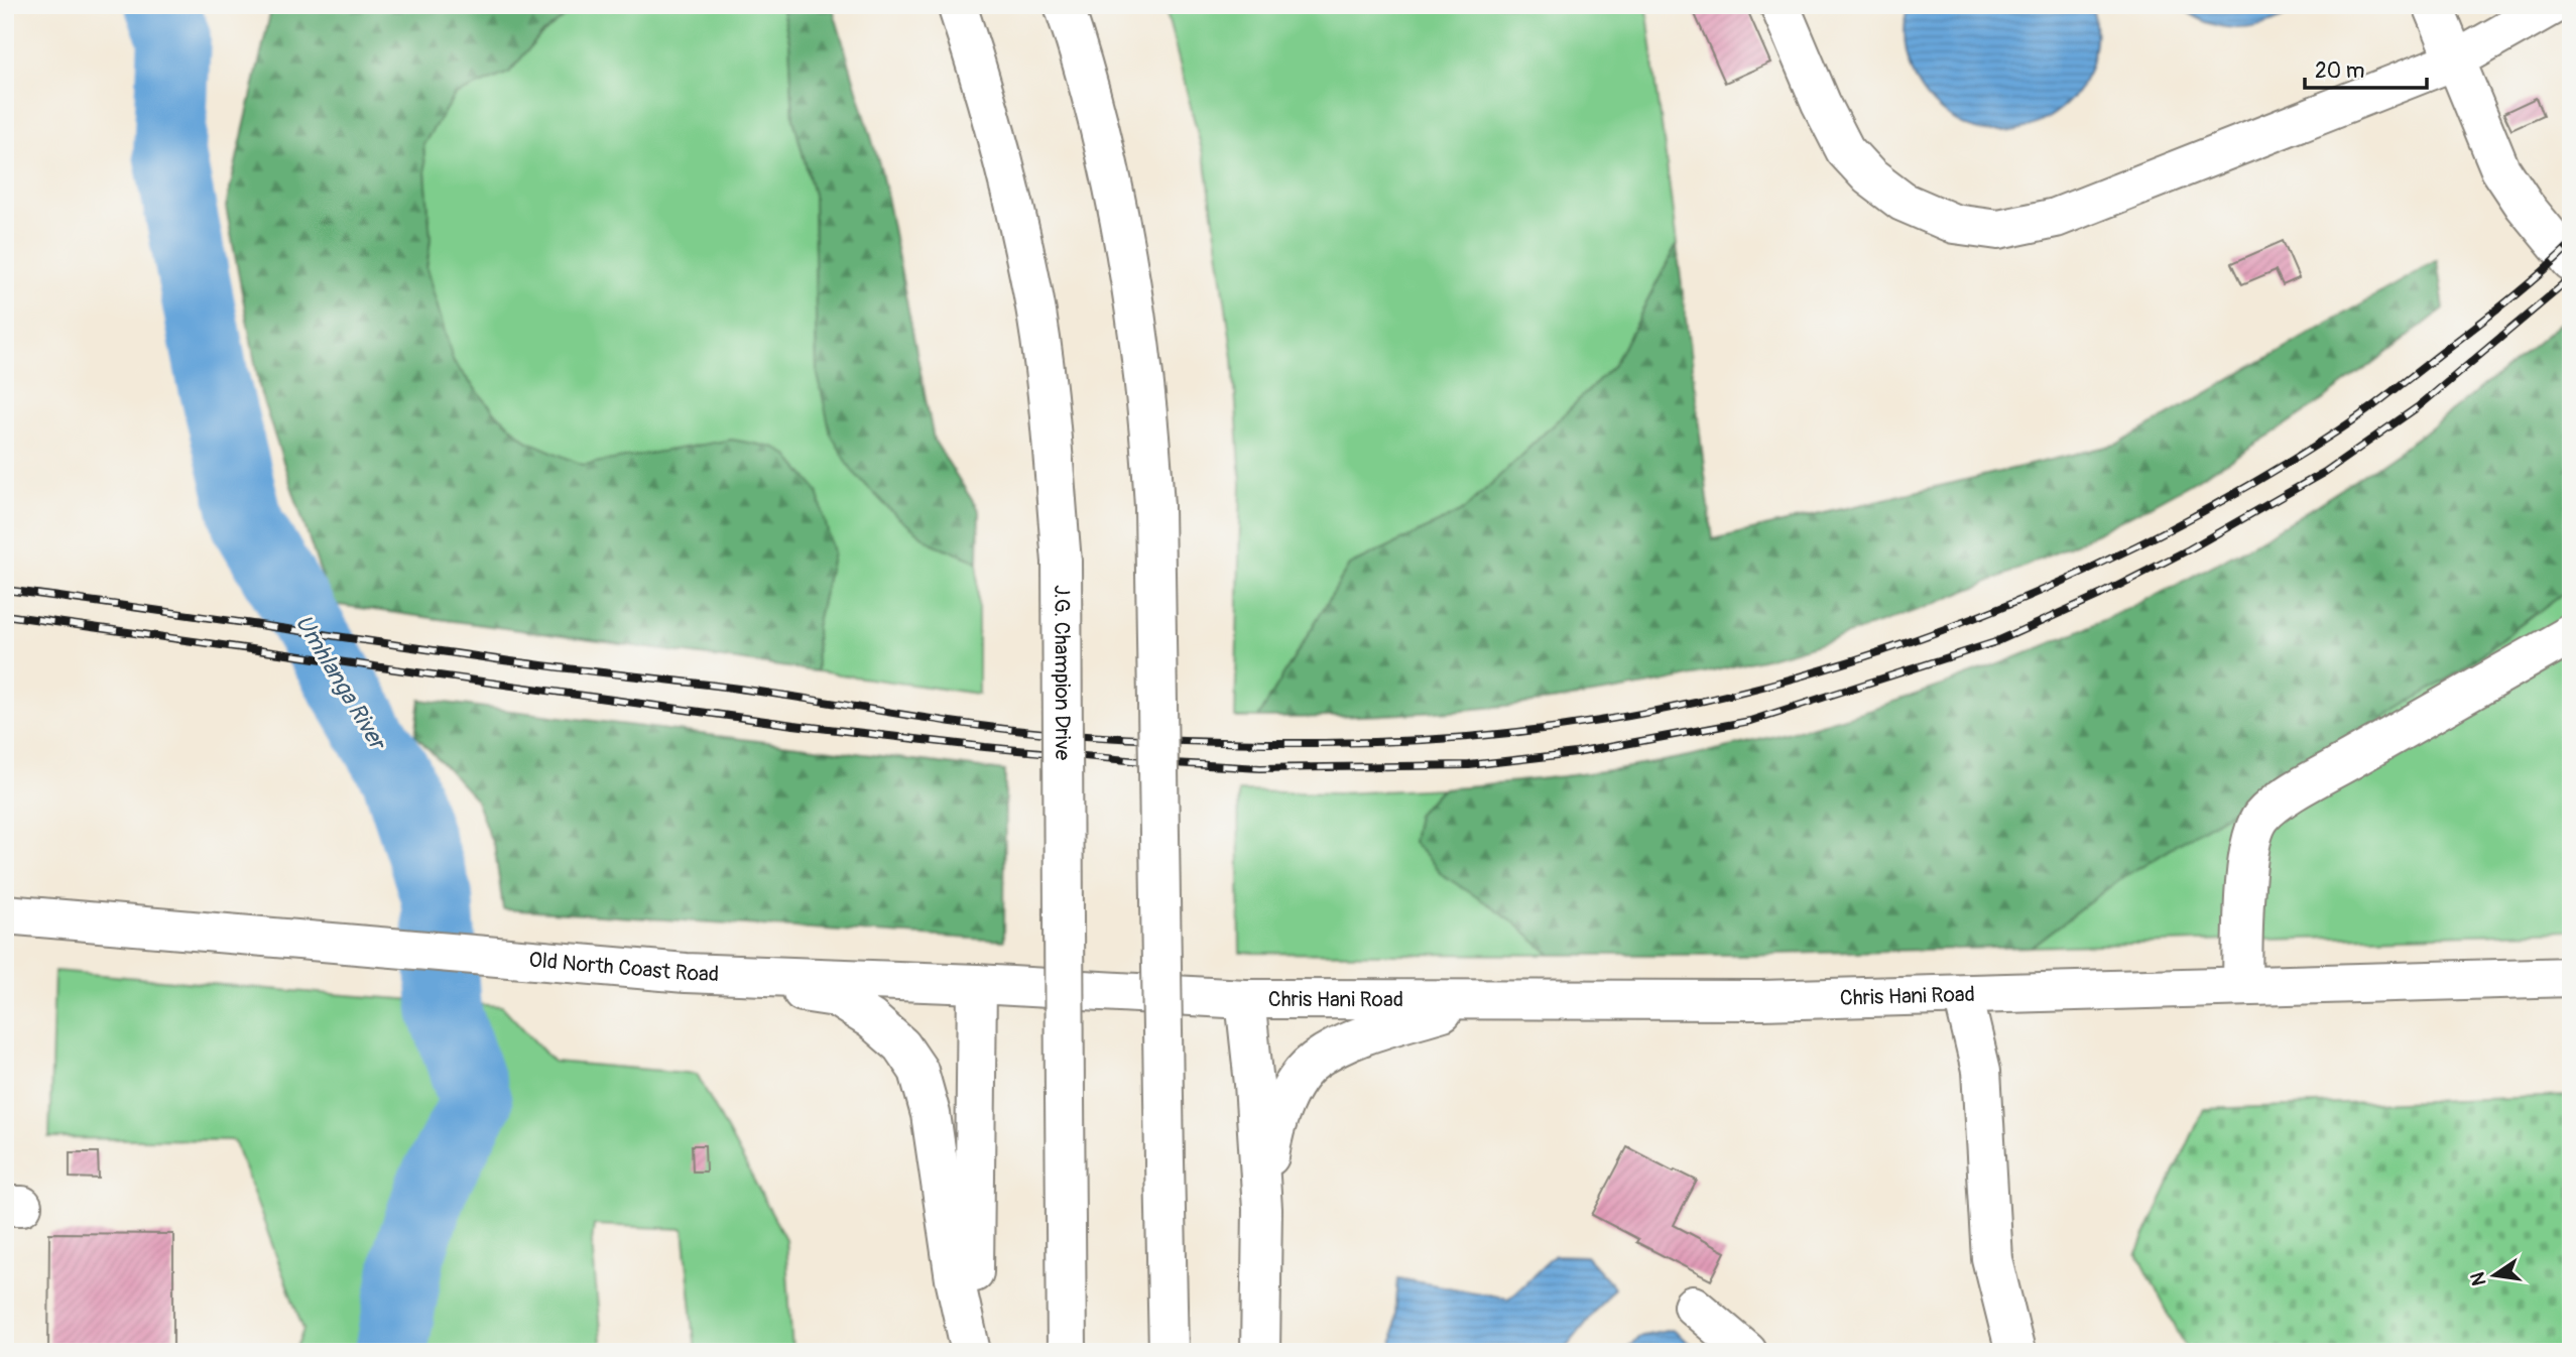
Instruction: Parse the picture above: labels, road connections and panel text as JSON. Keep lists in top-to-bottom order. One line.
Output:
{"streets":{"street":["J.G. Champion Drive","Old North Coast Road","Chris Hani Road"]},"crossings":[["Old North Coast Road","Chris Hani Road"]],"water":["Umhlanga River"],"scale_bar":"20 m","north":"left"}
